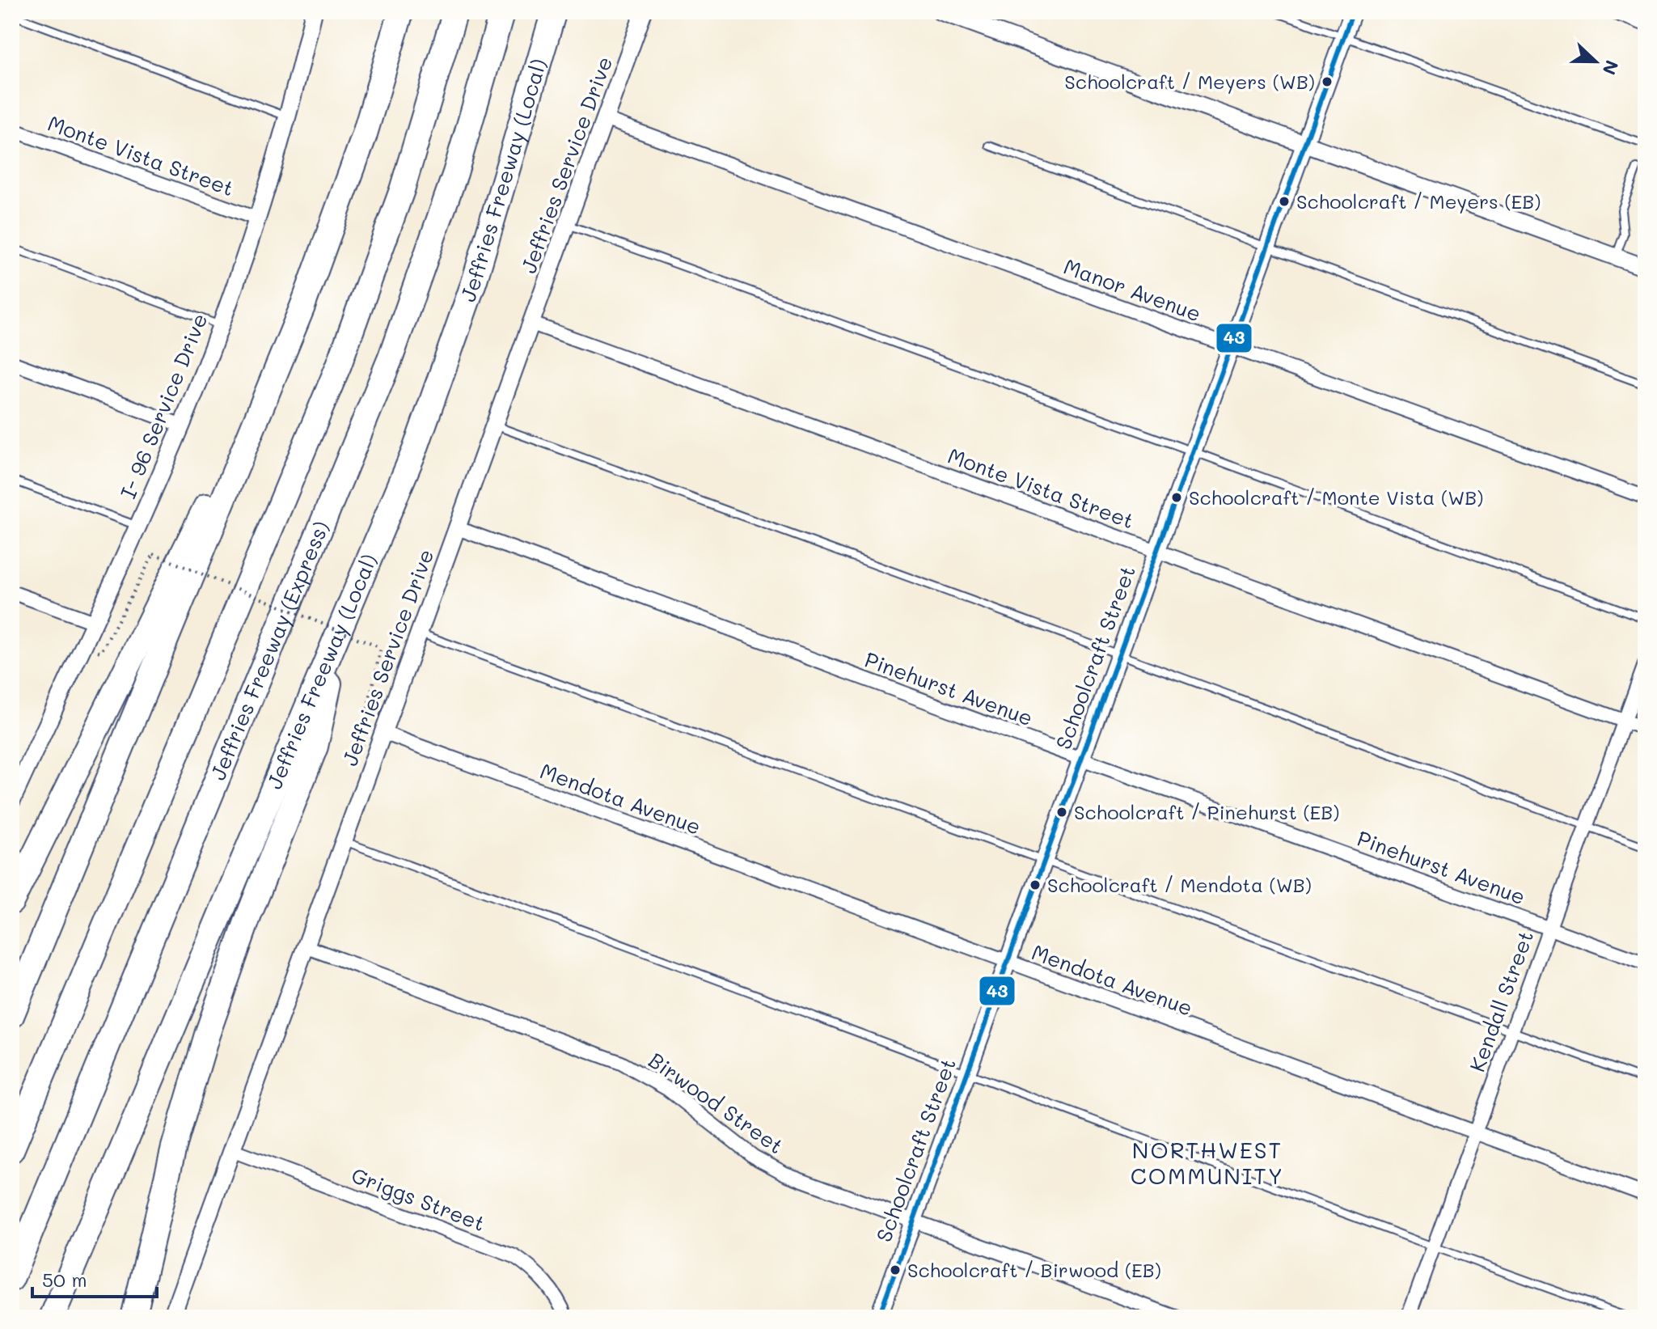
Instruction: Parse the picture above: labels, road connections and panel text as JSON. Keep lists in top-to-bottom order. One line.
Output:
{"streets":{"highway":["Jeffries Freeway (Local)","Jeffries Freeway (Express)"],"street":["Monte Vista Street","Jeffries Service Drive","Manor Avenue","I- 96 Service Drive","Schoolcraft Street","Pinehurst Avenue","Mendota Avenue","Kendall Street","Birwood Street","Griggs Street"]},"crossings":[["Monte Vista Street","Jeffries Service Drive"],["Monte Vista Street","I- 96 Service Drive"],["Monte Vista Street","Schoolcraft Street"],["Monte Vista Street","Kendall Street"],["Jeffries Service Drive","Manor Avenue"],["Jeffries Service Drive","Pinehurst Avenue"],["Jeffries Service Drive","Mendota Avenue"],["Jeffries Service Drive","Birwood Street"],["Jeffries Service Drive","Griggs Street"],["Manor Avenue","Schoolcraft Street"],["Schoolcraft Street","Pinehurst Avenue"],["Schoolcraft Street","Mendota Avenue"],["Schoolcraft Street","Birwood Street"],["Pinehurst Avenue","Kendall Street"],["Mendota Avenue","Kendall Street"]],"districts":["NORTHWEST COMMUNITY"],"places":["Schoolcraft / Meyers (WB)","Schoolcraft / Meyers (EB)","Schoolcraft / Monte Vista (WB)","Schoolcraft / Pinehurst (EB)","Schoolcraft / Mendota (WB)","Schoolcraft / Birwood (EB)"],"lines":["transit line 43"],"scale_bar":"50 m","north":"right"}
